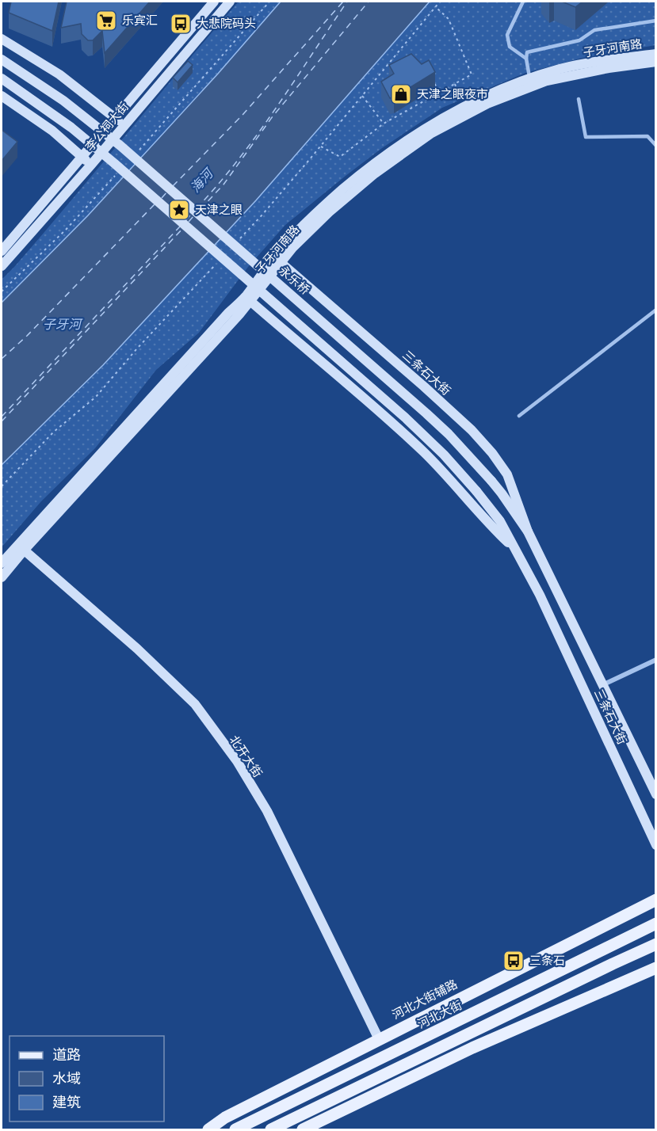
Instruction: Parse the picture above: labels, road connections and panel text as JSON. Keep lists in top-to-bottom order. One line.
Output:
{"streets":{"main road":["子牙河南路","李公祠大街","永乐桥","三条石大街","北开大街","河北大街辅路","河北大街"]},"crossings":[["子牙河南路","三条石大街"],["子牙河南路","北开大街"],["永乐桥","三条石大街"],["北开大街","河北大街辅路"]],"water":["海河","子牙河"],"places":{"supermarket":["乐宾汇"],"bus stop":["大悲院码头","三条石"],"shop":["天津之眼夜市"],"place":["天津之眼"]},"legend":["道路","水域","建筑"]}
